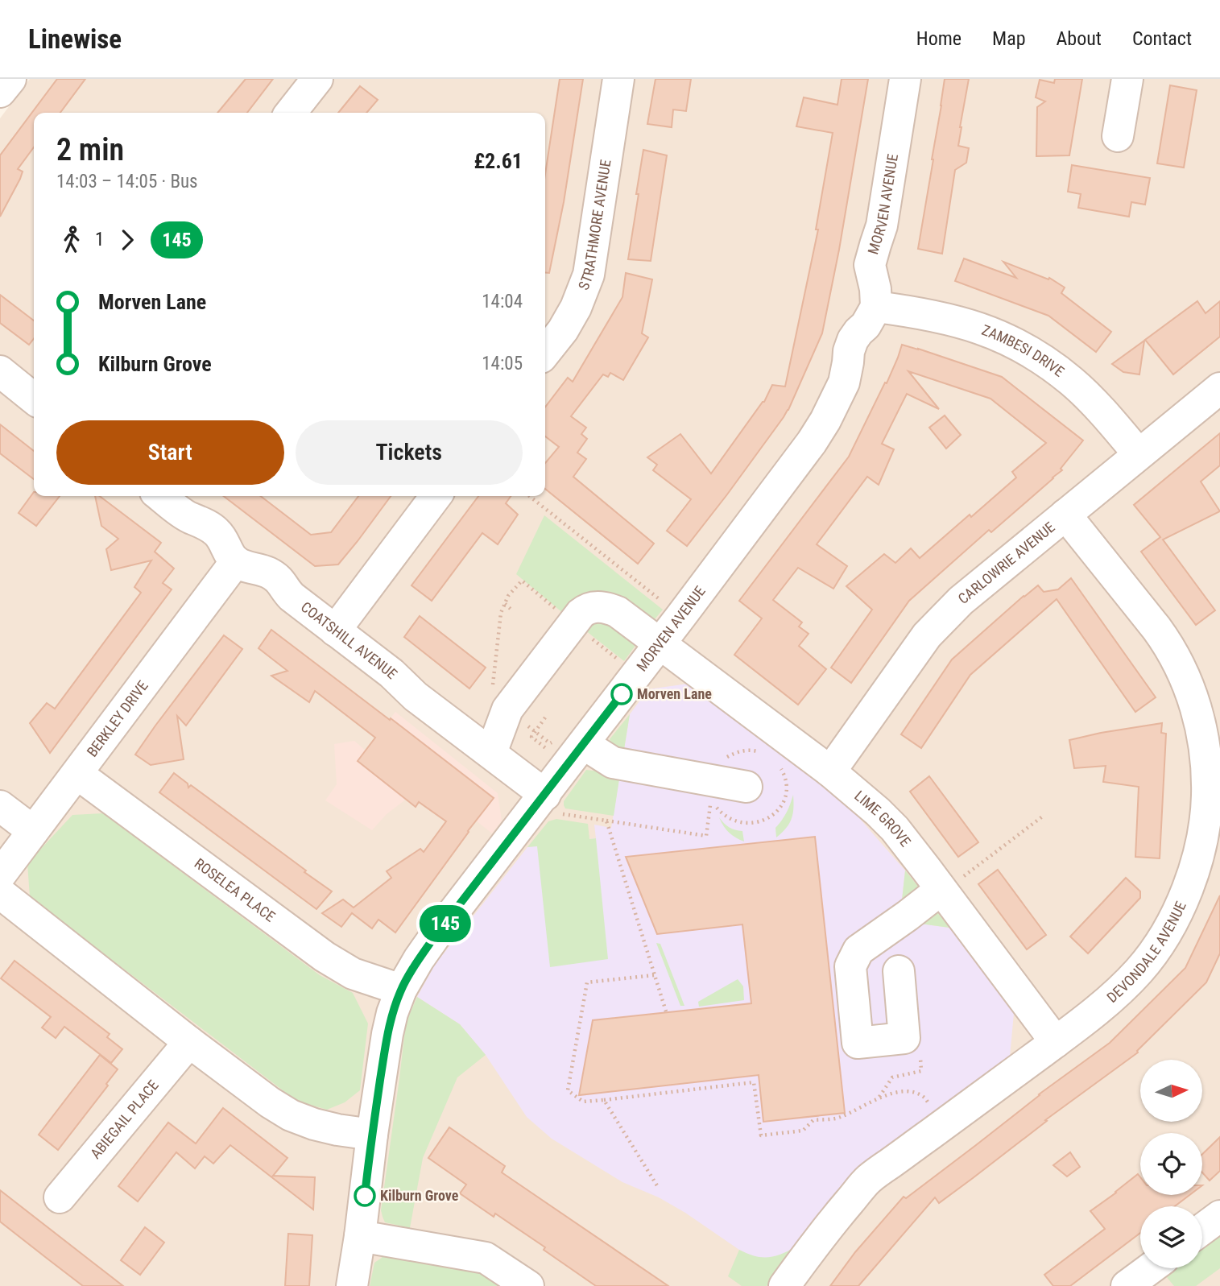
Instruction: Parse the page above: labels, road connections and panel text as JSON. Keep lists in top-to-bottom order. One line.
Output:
{"streets":{"street":["MORVEN AVENUE","STRATHMORE AVENUE","ZAMBESI DRIVE","CARLOWRIE AVENUE","COATSHILL AVENUE","BERKLEY DRIVE","LIME GROVE","ROSELEA PLACE","DEVONDALE AVENUE","ABIEGAIL PLACE"]},"crossings":[["MORVEN AVENUE","ZAMBESI DRIVE"],["MORVEN AVENUE","COATSHILL AVENUE"],["MORVEN AVENUE","LIME GROVE"],["MORVEN AVENUE","ROSELEA PLACE"],["ZAMBESI DRIVE","CARLOWRIE AVENUE"],["CARLOWRIE AVENUE","LIME GROVE"],["CARLOWRIE AVENUE","DEVONDALE AVENUE"],["COATSHILL AVENUE","BERKLEY DRIVE"],["COATSHILL AVENUE","LIME GROVE"],["BERKLEY DRIVE","ROSELEA PLACE"],["LIME GROVE","DEVONDALE AVENUE"]],"places":["Morven Lane","Kilburn Grove"],"lines":["bus line 145"],"north":"right","page":{"header":"Linewise","nav":["Home","Map","About","Contact"],"on_map":"145","heading":["2 min","14:03 – 14:05 · Bus","£2.61"],"legs":["1","145"],"list":[{"name":"Morven Lane","value":"14:04"},{"name":"Kilburn Grove","value":"14:05"}],"buttons":["Start","Tickets"]}}
